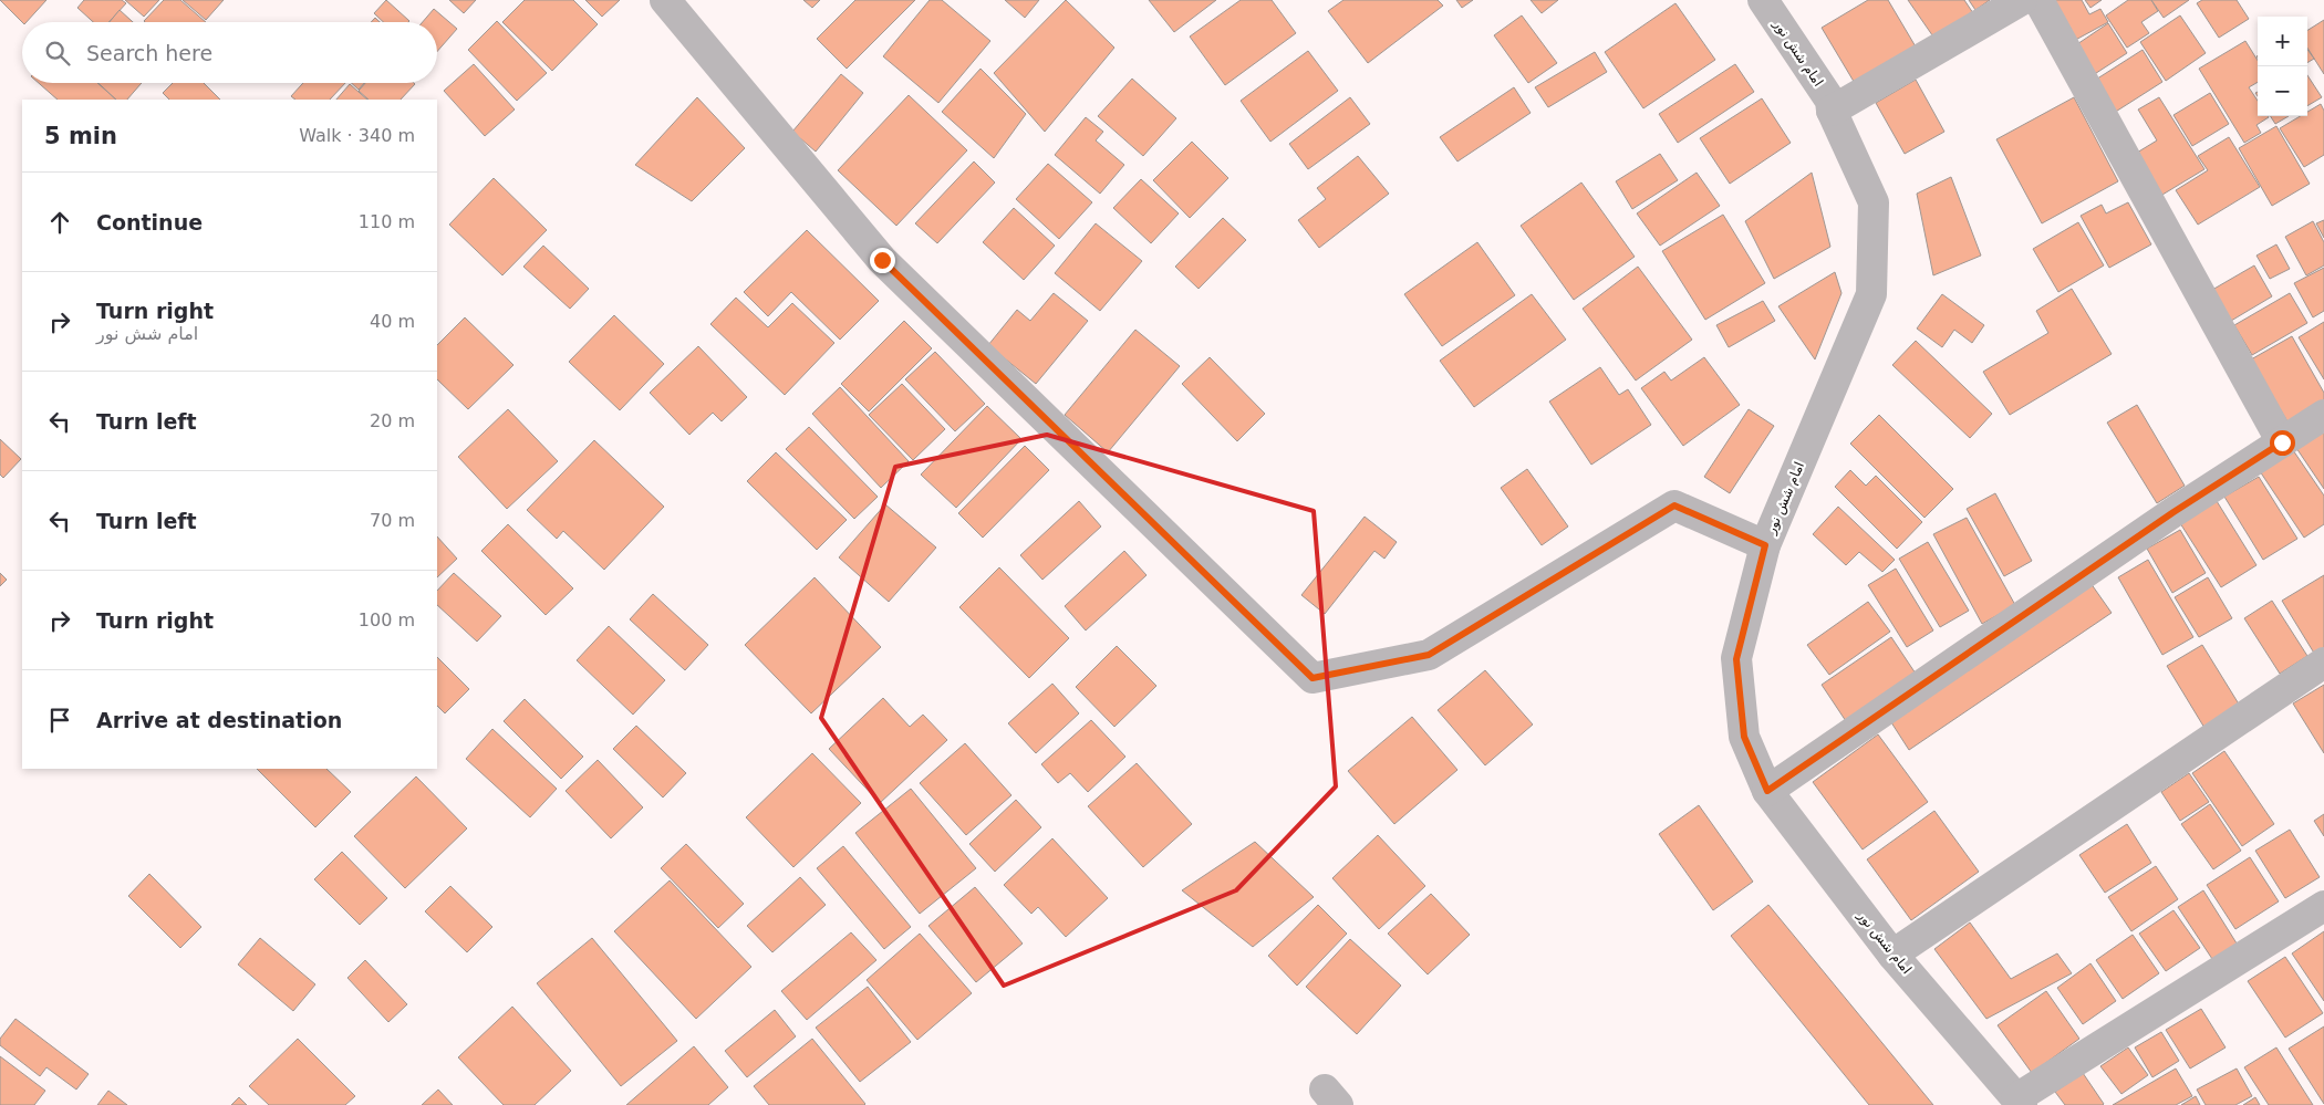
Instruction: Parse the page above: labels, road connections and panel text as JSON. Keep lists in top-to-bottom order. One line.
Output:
{"streets":{"street":["امام شش نور"]},"page":{"map_buttons":["+","−"],"search":"Search here","heading":["5 min","Walk · 340 m"],"list":[["Continue","110 m"],["Turn right","امام شش نور","40 m"],["Turn left","20 m"],["Turn left","70 m"],["Turn right","100 m"],"Arrive at destination"]}}
